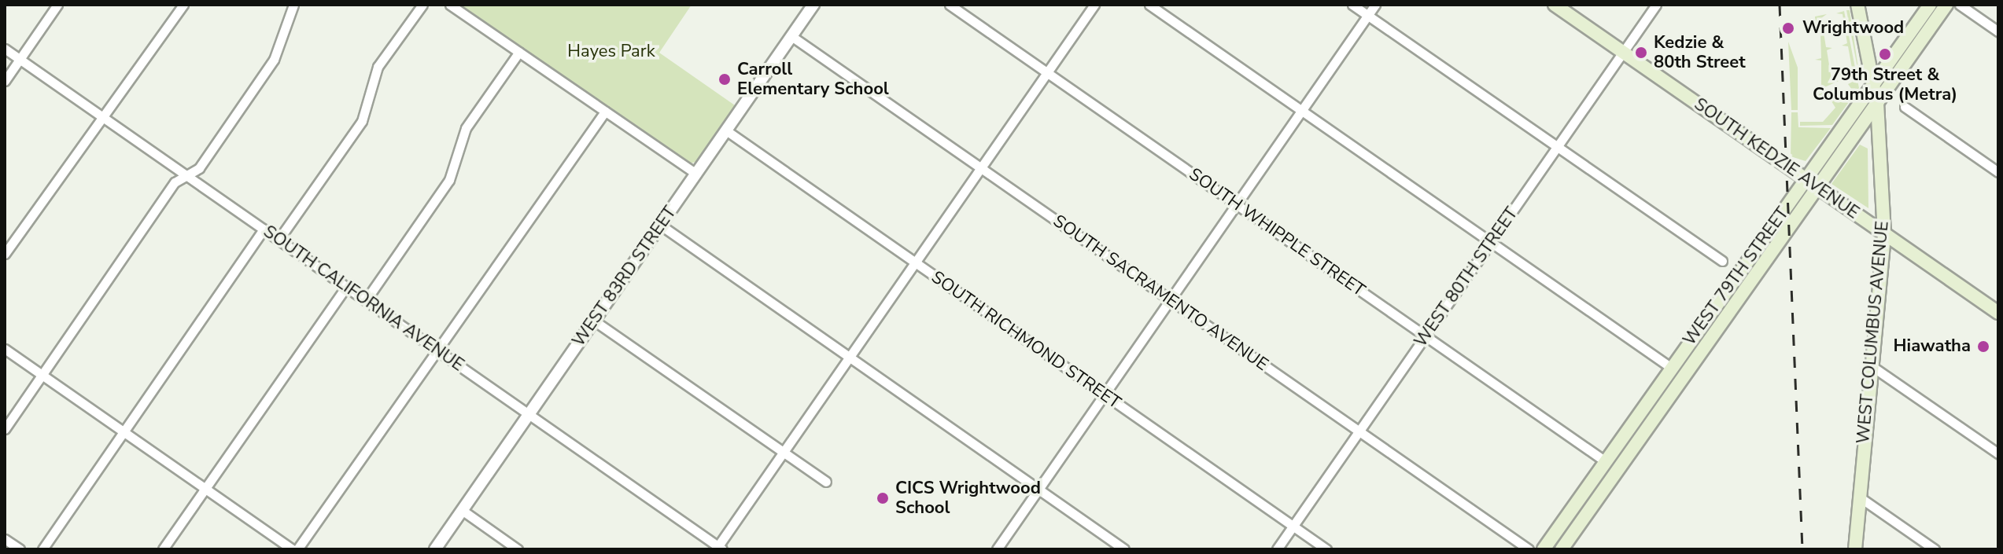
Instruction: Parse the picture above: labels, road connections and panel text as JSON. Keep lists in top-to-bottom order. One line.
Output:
{"streets":{"main road":["SOUTH KEDZIE AVENUE","WEST 79TH STREET","WEST COLUMBUS AVENUE"],"street":["SOUTH WHIPPLE STREET","WEST 83RD STREET","WEST 80TH STREET","SOUTH SACRAMENTO AVENUE","SOUTH CALIFORNIA AVENUE","SOUTH RICHMOND STREET"]},"crossings":[["SOUTH KEDZIE AVENUE","WEST 79TH STREET"],["SOUTH KEDZIE AVENUE","WEST 80TH STREET"],["SOUTH KEDZIE AVENUE","WEST COLUMBUS AVENUE"],["SOUTH WHIPPLE STREET","WEST 79TH STREET"],["SOUTH WHIPPLE STREET","WEST 80TH STREET"],["WEST 83RD STREET","SOUTH SACRAMENTO AVENUE"],["WEST 83RD STREET","SOUTH CALIFORNIA AVENUE"],["WEST 83RD STREET","SOUTH RICHMOND STREET"],["WEST 79TH STREET","WEST COLUMBUS AVENUE"],["WEST 80TH STREET","SOUTH SACRAMENTO AVENUE"],["WEST 80TH STREET","SOUTH RICHMOND STREET"]],"parks":["Hayes Park"],"places":["Wrightwood","Kedzie & 80th Street","79th Street & Columbus (Metra)","Carroll Elementary School","Hiawatha","CICS Wrightwood School"]}
